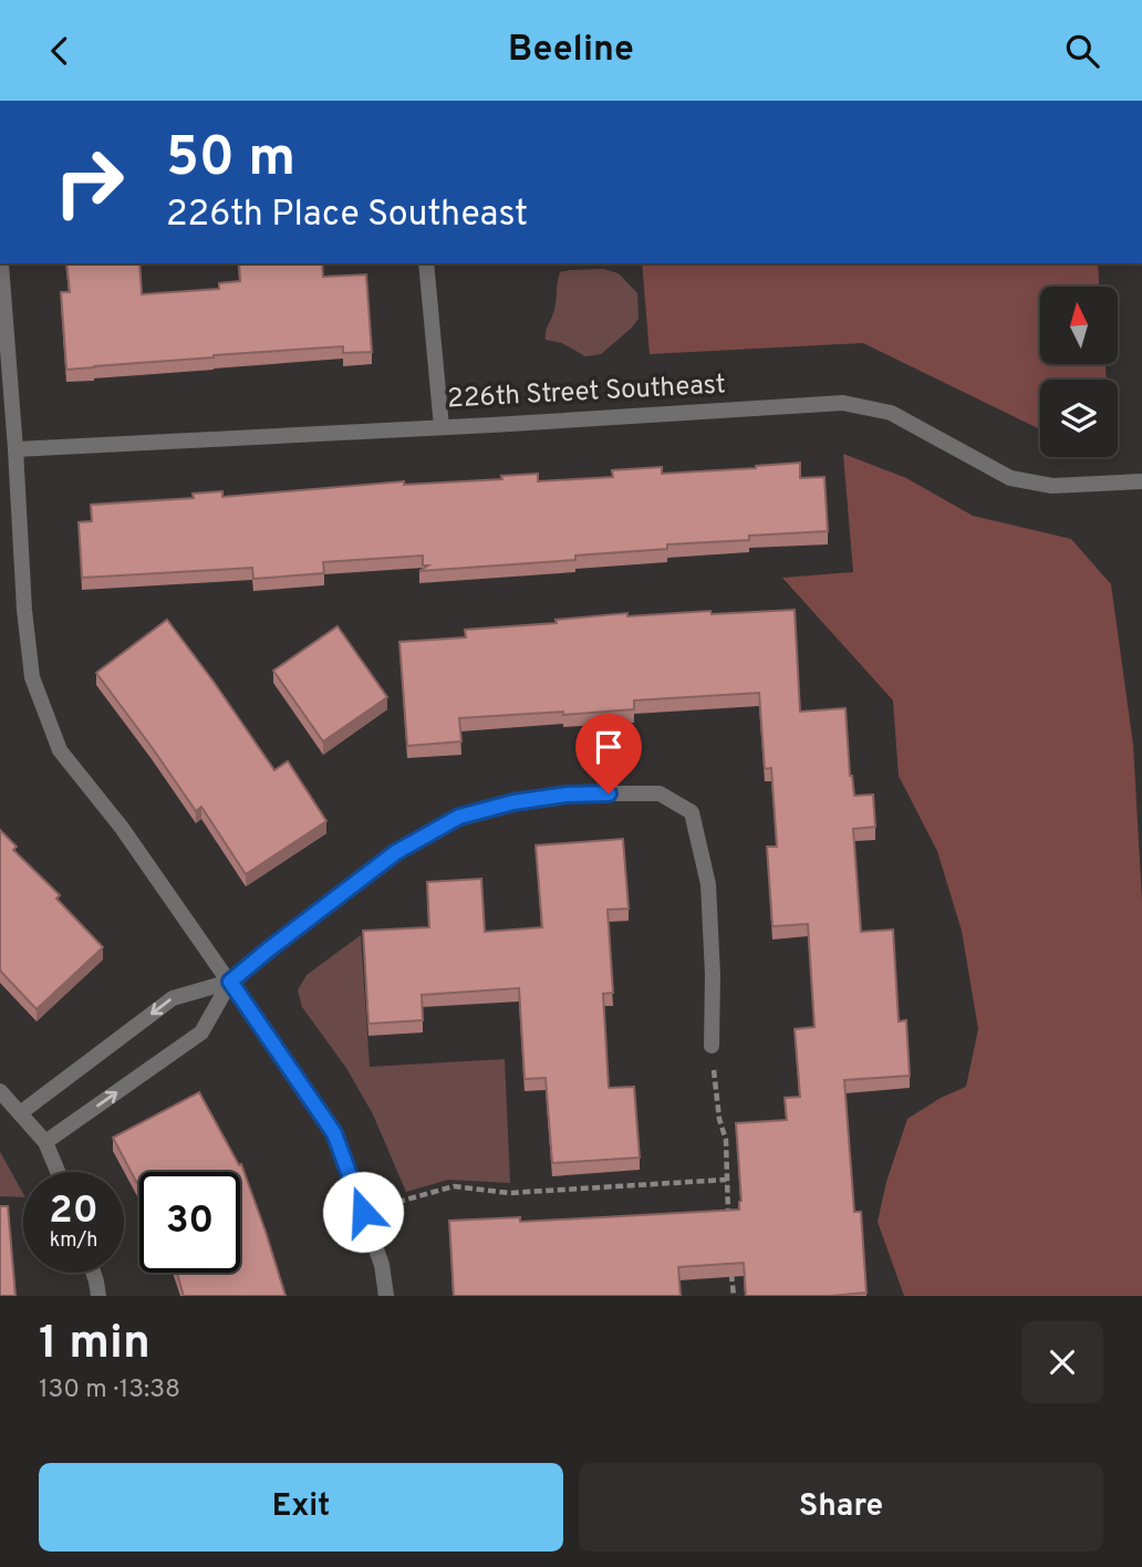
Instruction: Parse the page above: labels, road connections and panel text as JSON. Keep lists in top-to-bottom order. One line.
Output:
{"streets":{"street":["226th Street Southeast"]},"north":"top","page":{"header":"Beeline","turn":["50 m","226th Place Southeast"],"speed":"20 km/h","limit":"30","heading":["1 min","130 m · 13:38"],"buttons":["Exit","Share"]}}
